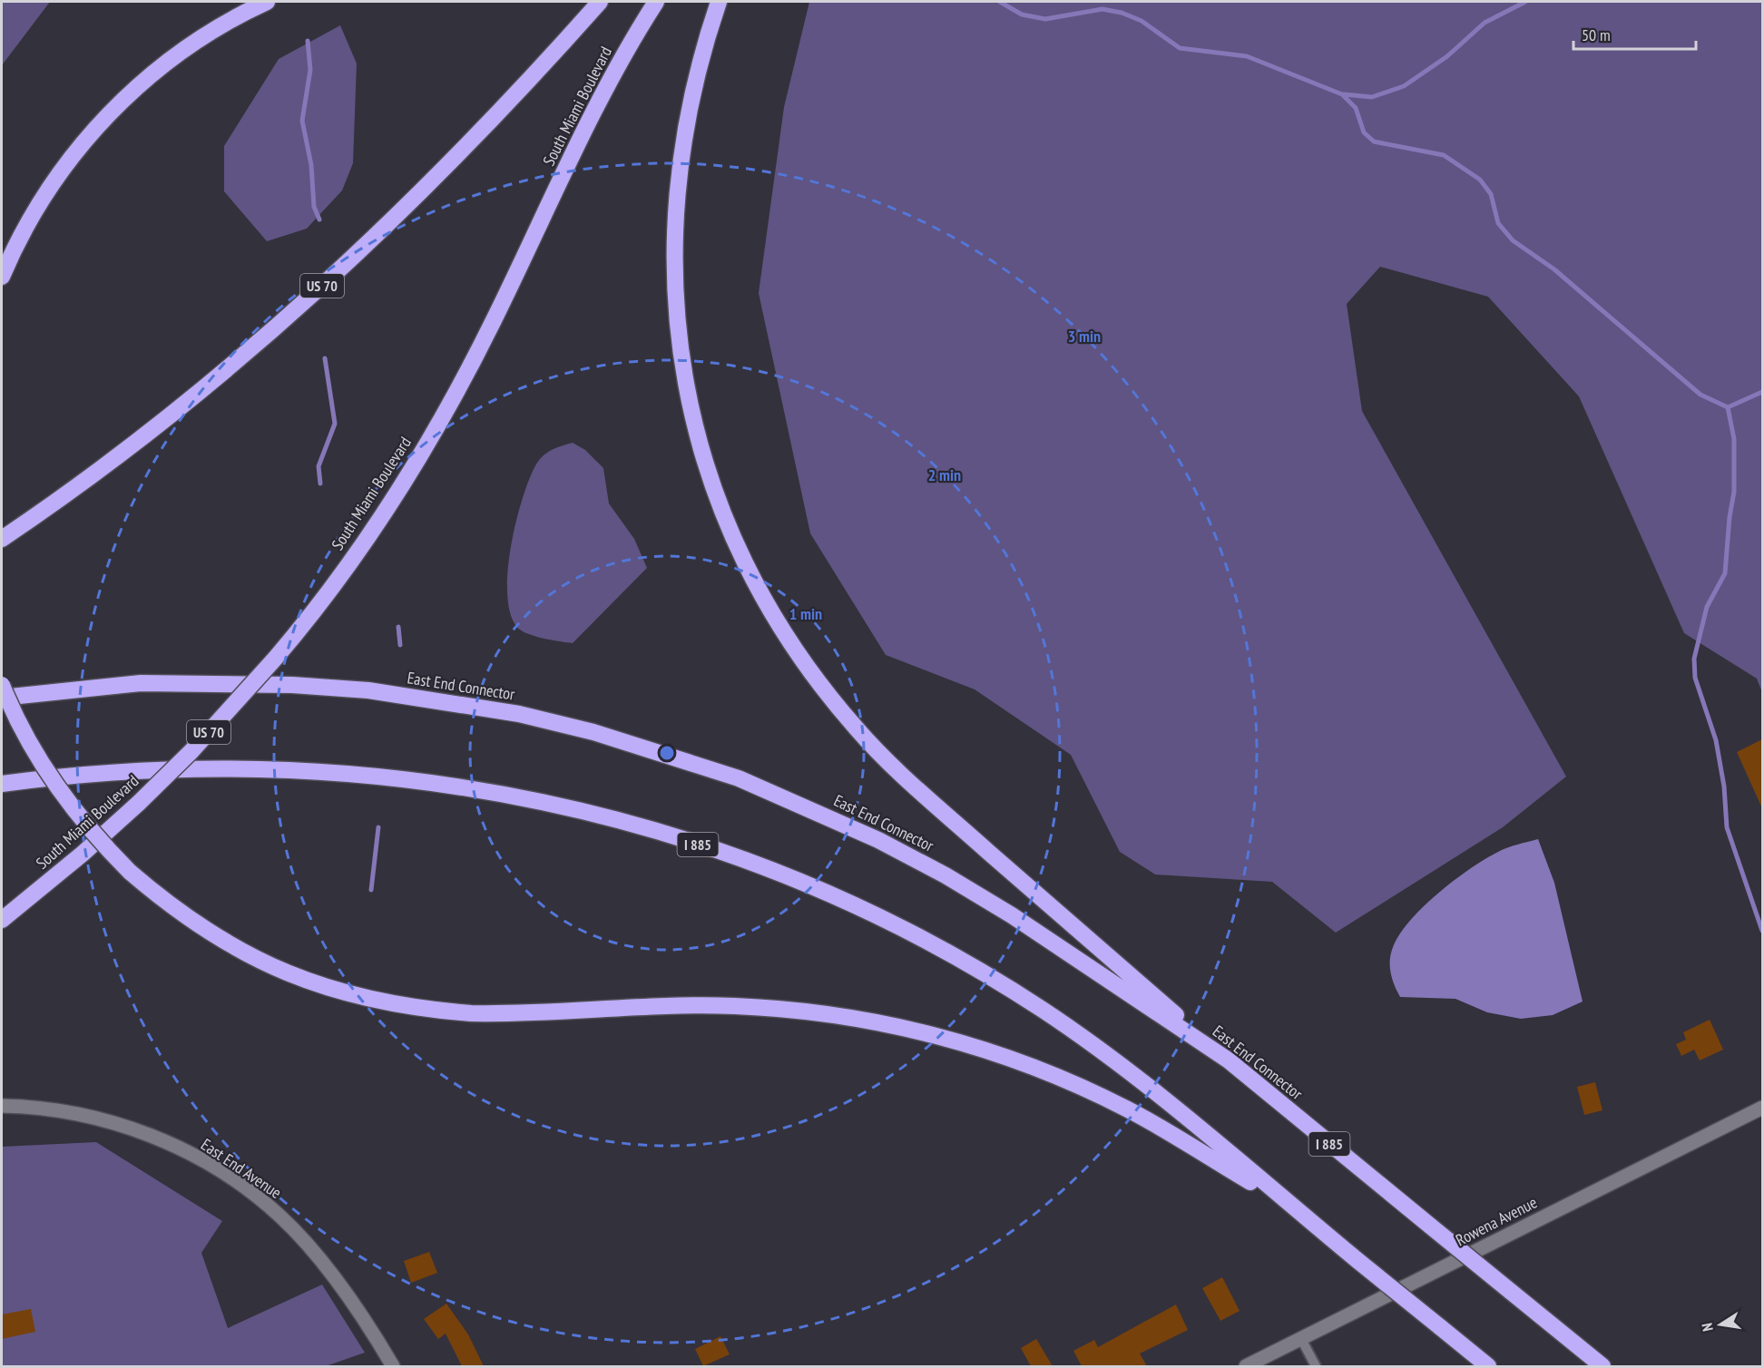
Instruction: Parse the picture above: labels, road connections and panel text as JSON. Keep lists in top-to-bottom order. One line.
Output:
{"streets":{"highway":["South Miami Boulevard","US 70","East End Connector","I 885"],"street":["East End Avenue","Rowena Avenue"]},"scale_bar":"50 m","north":"left","rings":["3 min","2 min","1 min"]}
